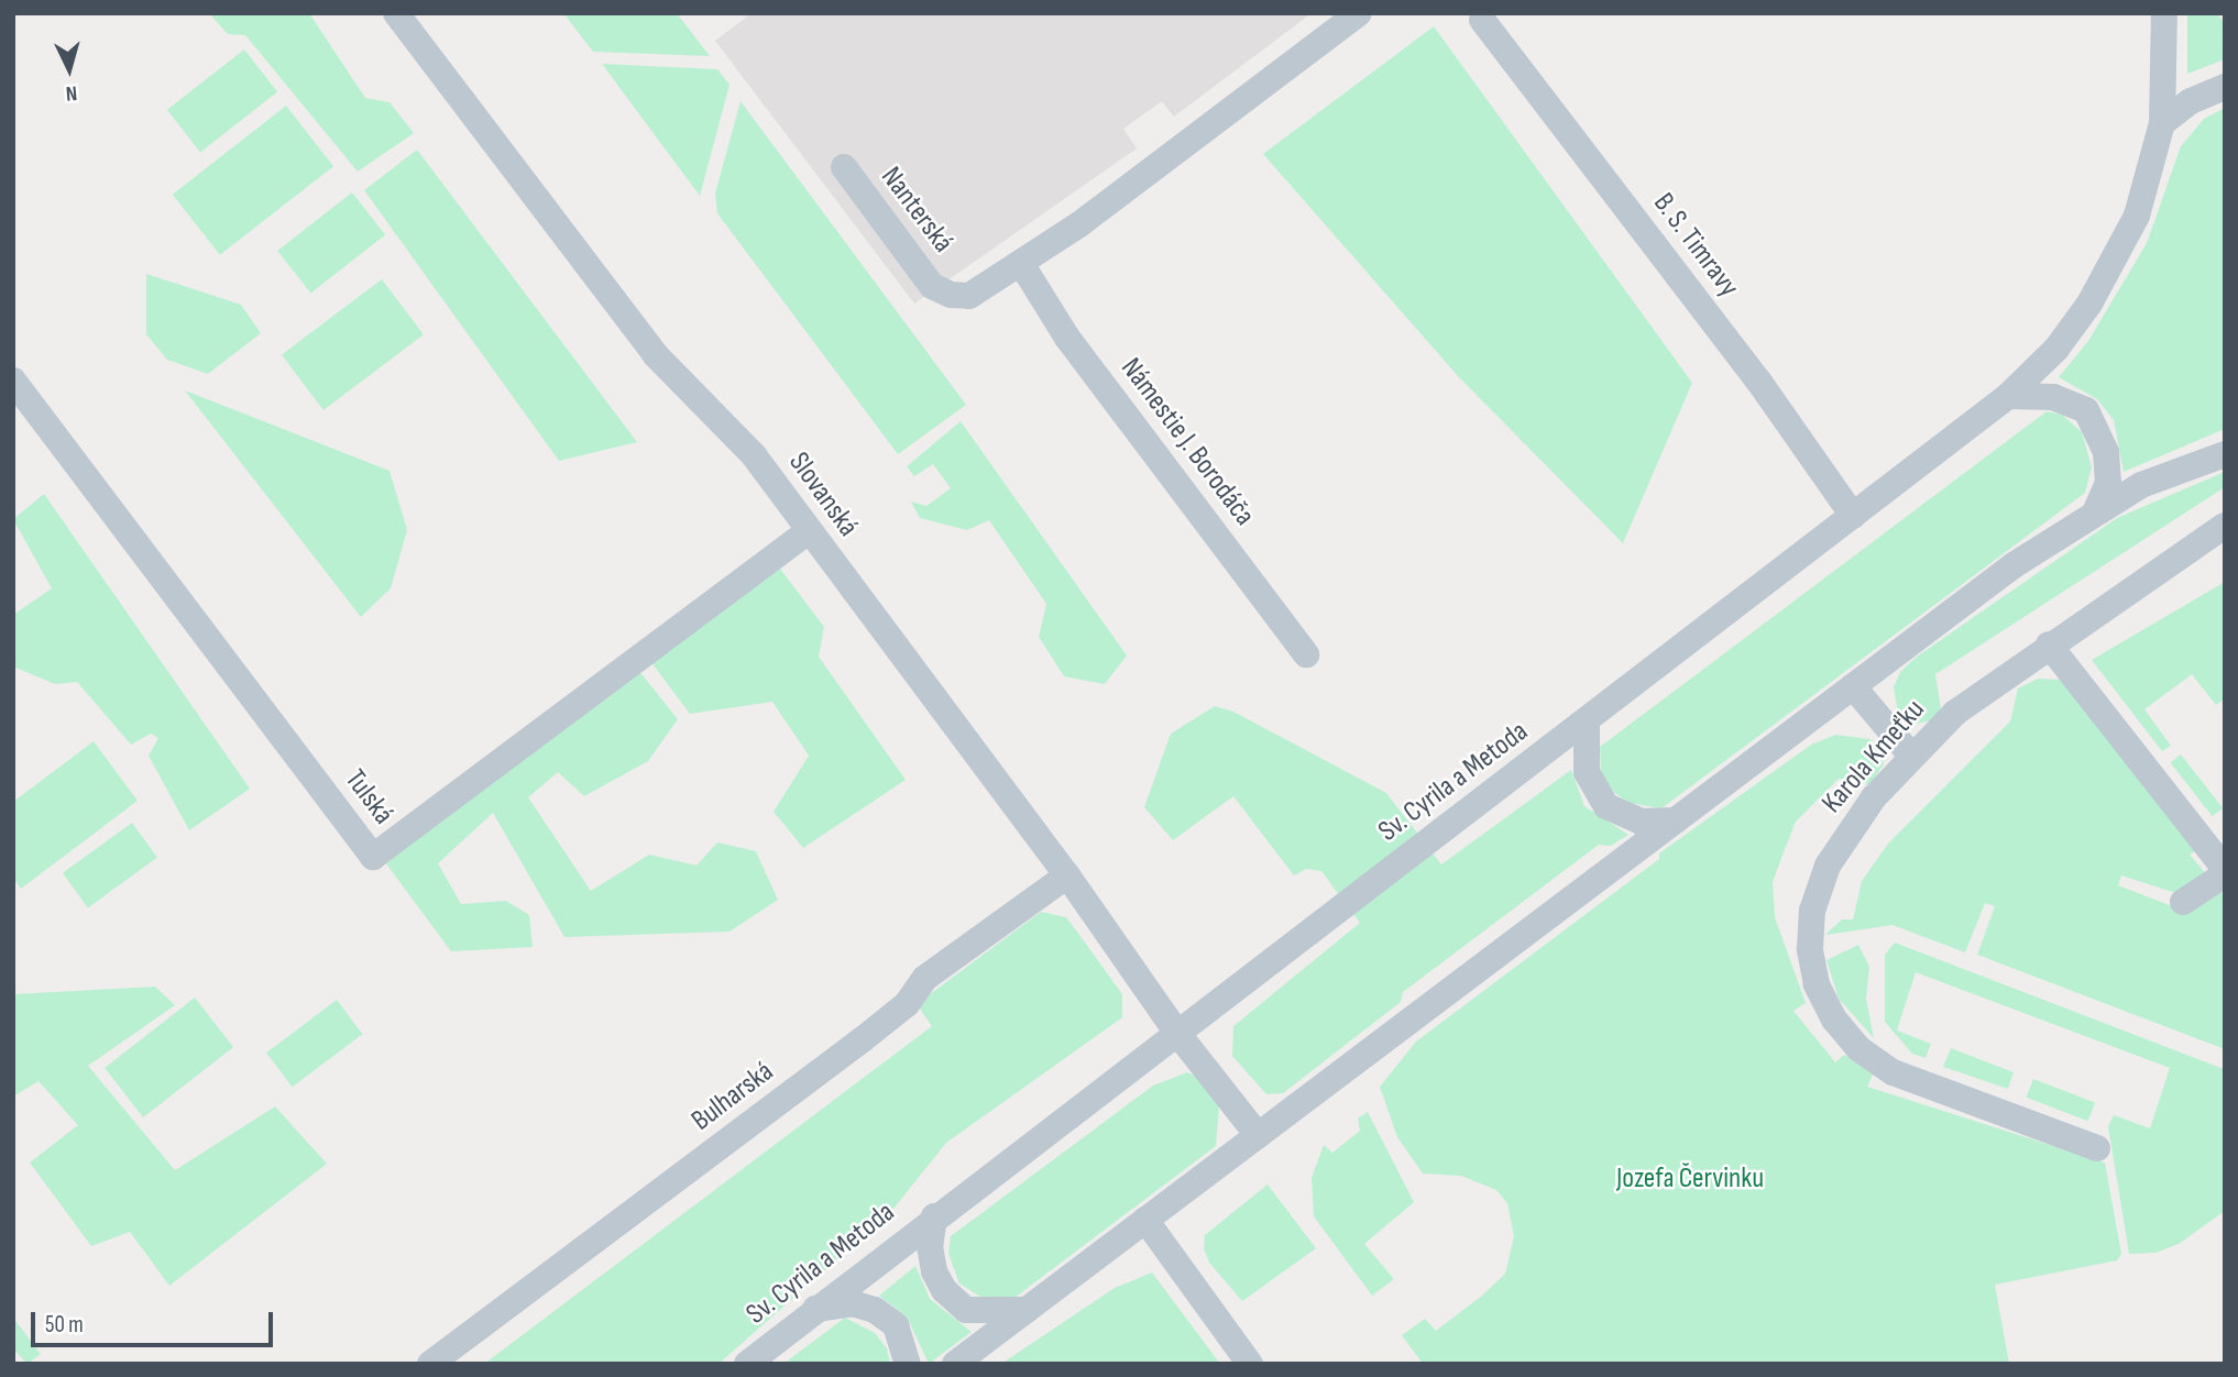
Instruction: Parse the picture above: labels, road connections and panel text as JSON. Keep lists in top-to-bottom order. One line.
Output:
{"streets":{"street":["Nanterská","B. S. Timravy","Námestie J. Borodáča","Slovanská","Karola Kmeťku","Sv. Cyrila a Metoda","Tulská","Bulharská"]},"crossings":[["Nanterská","Námestie J. Borodáča"],["B. S. Timravy","Sv. Cyrila a Metoda"],["Slovanská","Sv. Cyrila a Metoda"],["Slovanská","Tulská"],["Slovanská","Bulharská"]],"parks":["Jozefa Červinku"],"scale_bar":"50 m","north":"bottom"}
